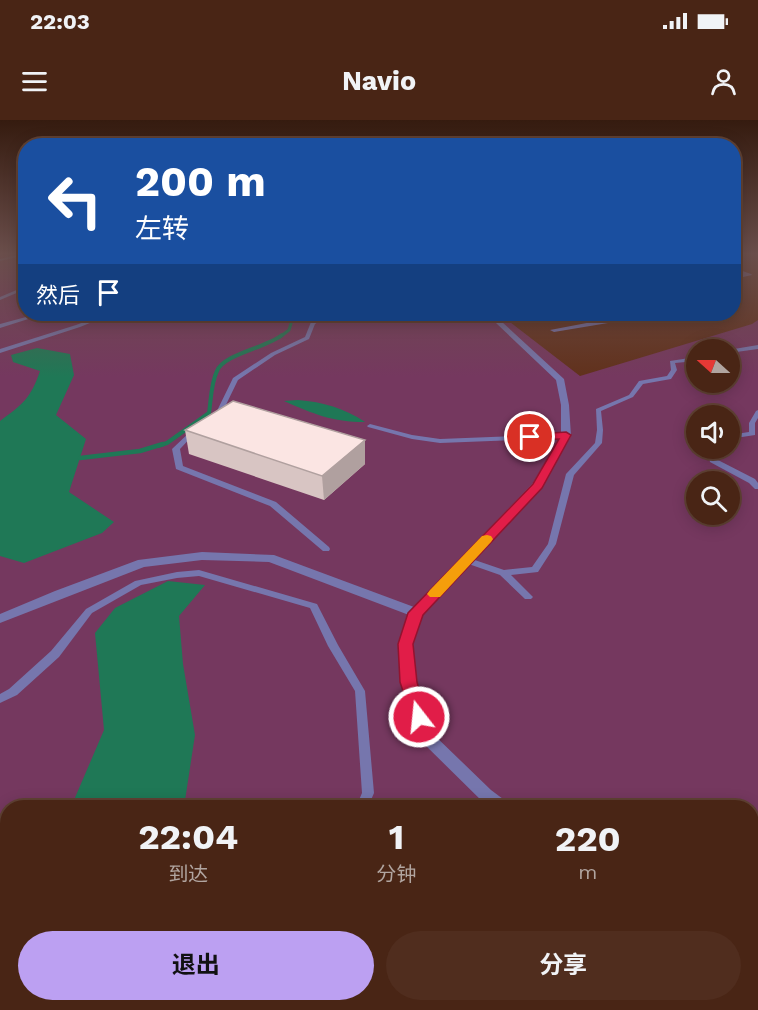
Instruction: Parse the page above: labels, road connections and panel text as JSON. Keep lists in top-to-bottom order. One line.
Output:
{"north":"left","page":{"status":"22:03","header":"Navio","turn":["200 m","左转"],"then":"然后","eta":["22:04","到达","1","分钟","220","m"],"buttons":["退出","分享"]}}
